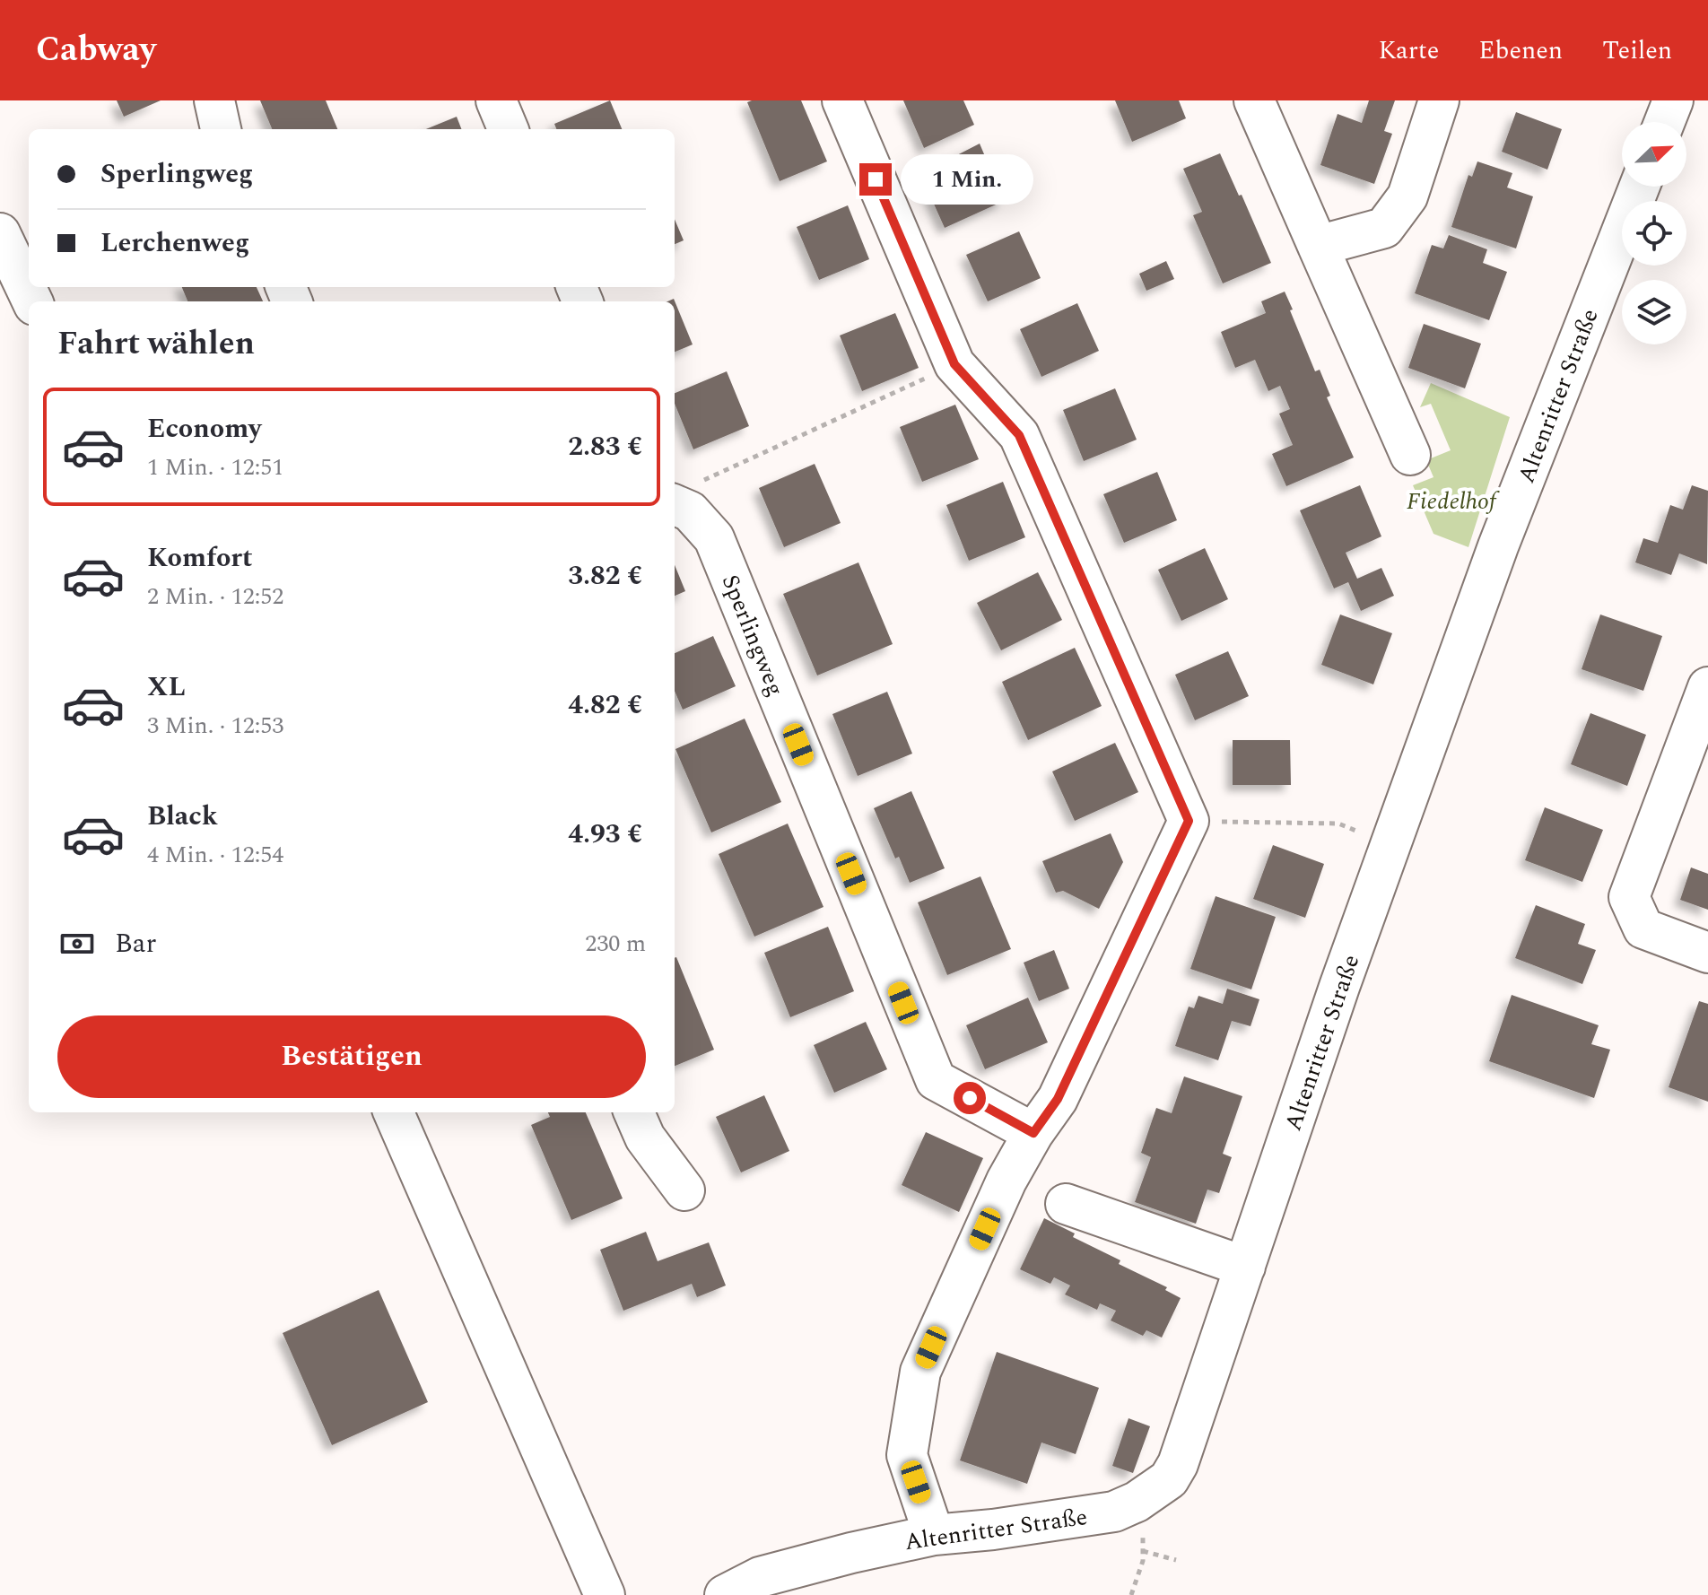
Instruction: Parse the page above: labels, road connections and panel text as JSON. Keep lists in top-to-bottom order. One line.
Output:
{"streets":{"street":["Altenritter Straße","Sperlingweg"]},"parks":["Fiedelhof"],"north":"top right","page":{"header":"Cabway","nav":["Karte","Ebenen","Teilen"],"banner":["Sperlingweg","Lerchenweg"],"bubble":"1 Min.","heading":"Fahrt wählen","list":[{"name":"Economy","note":"1 Min. · 12:51","value":"2.83 €"},{"name":"Komfort","note":"2 Min. · 12:52","value":"3.82 €"},{"name":"XL","note":"3 Min. · 12:53","value":"4.82 €"},{"name":"Black","note":"4 Min. · 12:54","value":"4.93 €"}],"pay":["Bar","230 m"],"buttons":"Bestätigen"}}
